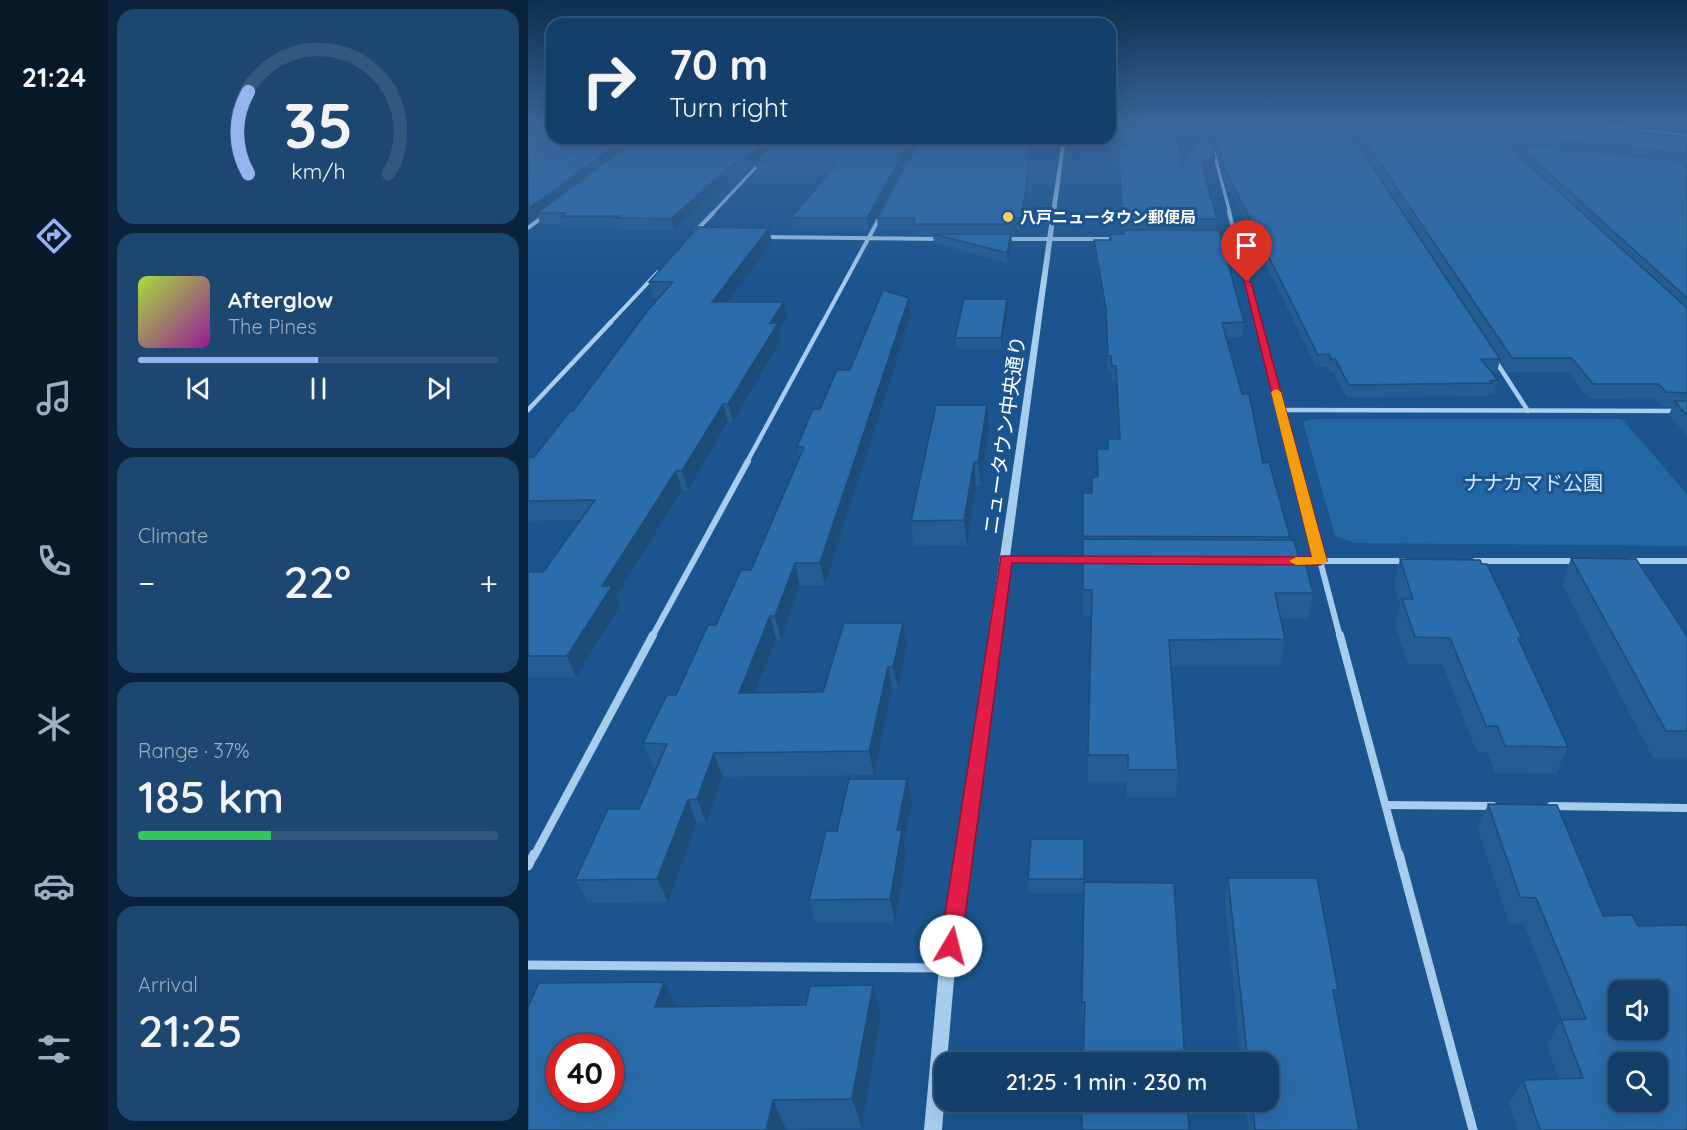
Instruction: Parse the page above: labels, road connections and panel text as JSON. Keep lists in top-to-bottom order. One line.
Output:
{"streets":{"street":["ニュータウン中央通り"]},"parks":["ナナカマド公園"],"places":["八戸ニュータウン郵便局"],"page":{"tabs":"21:24","turn":["70 m","Turn right"],"song":["Afterglow","The Pines"],"tile":["Climate",["Range · 37%","185 km"],["Arrival","21:25"]],"heat":["−","22°","+"],"limit":"40","trip":"21:25 · 1 min · 230 m","gauge":["35","km/h"]}}
